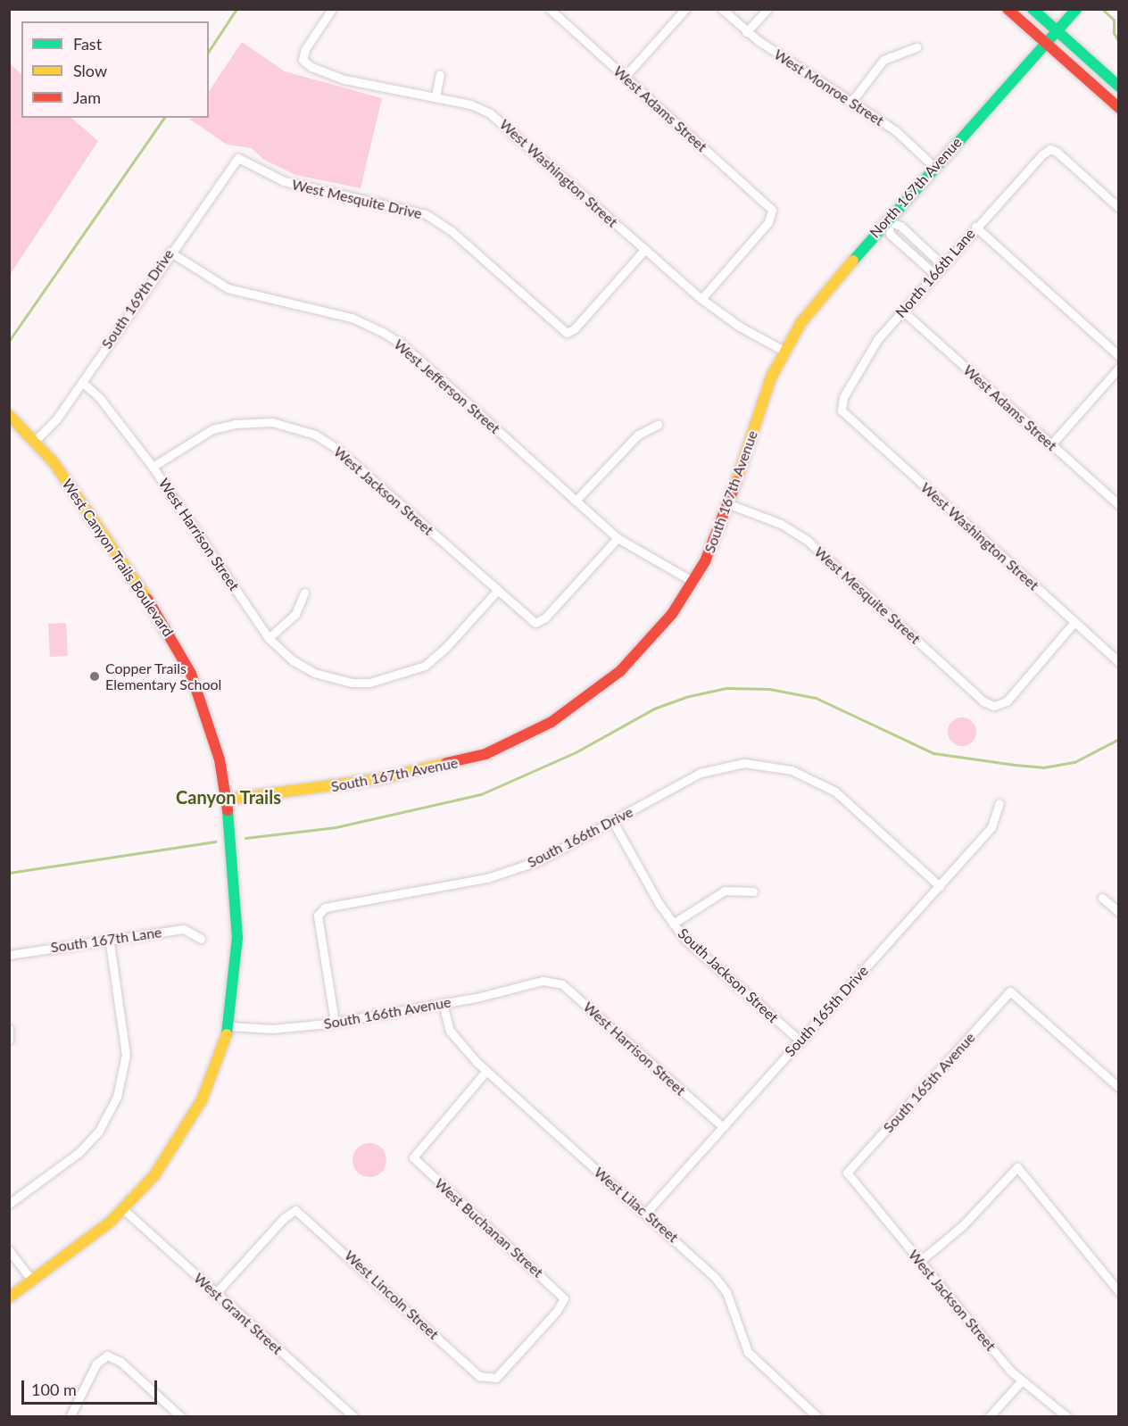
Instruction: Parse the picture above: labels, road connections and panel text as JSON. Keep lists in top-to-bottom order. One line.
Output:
{"streets":{"street":["West Monroe Street","West Adams Street","West Washington Street","North 167th Avenue","West Mesquite Drive","North 166th Lane","South 169th Drive","West Jefferson Street","West Jackson Street","South 167th Avenue","West Harrison Street","West Canyon Trails Boulevard","West Mesquite Street","South 166th Drive","South 167th Lane","South Jackson Street","South 165th Drive","South 166th Avenue","South 165th Avenue","West Lilac Street","West Buchanan Street","West Lincoln Street","West Grant Street"]},"crossings":[["West Monroe Street","North 167th Avenue"],["West Adams Street","West Washington Street"],["West Adams Street","North 166th Lane"],["West Washington Street","North 167th Avenue"],["West Washington Street","West Mesquite Drive"],["West Washington Street","North 166th Lane"],["West Washington Street","West Mesquite Street"],["North 167th Avenue","South 167th Avenue"],["West Mesquite Drive","South 169th Drive"],["South 169th Drive","West Jefferson Street"],["South 169th Drive","West Harrison Street"],["South 169th Drive","West Canyon Trails Boulevard"],["West Jefferson Street","West Jackson Street"],["West Jefferson Street","South 167th Avenue"],["West Jackson Street","West Harrison Street"],["West Jackson Street","South 165th Avenue"],["South 167th Avenue","West Canyon Trails Boulevard"],["South 167th Avenue","West Mesquite Street"],["West Harrison Street","South 165th Drive"],["West Harrison Street","South 166th Avenue"],["West Canyon Trails Boulevard","South 166th Avenue"],["West Canyon Trails Boulevard","West Grant Street"],["South 166th Drive","South Jackson Street"],["South 166th Drive","South 165th Drive"],["South 166th Drive","South 166th Avenue"],["South Jackson Street","South 165th Drive"],["South 165th Drive","West Lilac Street"],["South 166th Avenue","West Lilac Street"],["West Lilac Street","West Buchanan Street"],["West Buchanan Street","West Lincoln Street"],["West Lincoln Street","West Grant Street"]],"districts":["Canyon Trails"],"places":["Copper Trails Elementary School"],"legend":["Fast","Slow","Jam"],"scale_bar":"100 m"}
